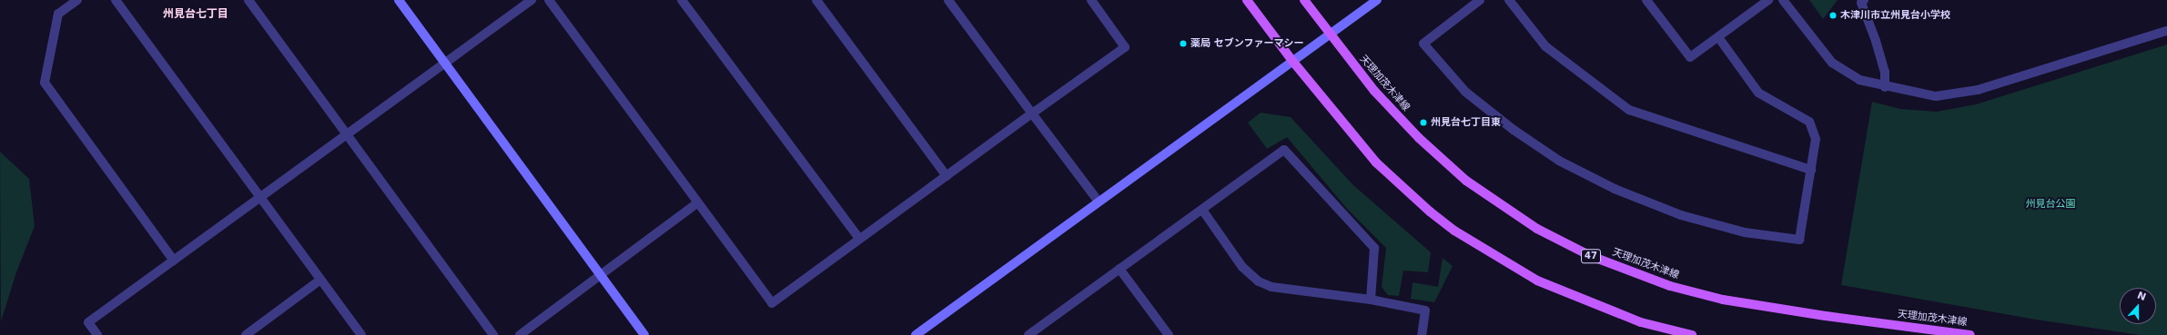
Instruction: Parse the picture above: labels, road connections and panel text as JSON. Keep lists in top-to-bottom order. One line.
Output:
{"streets":{"main road":["天理加茂木津線","47"]},"districts":["州見台七丁目"],"parks":["州見台公園"],"places":["木津川市立州見台小学校","薬局 セブンファーマシー","州見台七丁目東"],"north":"top"}
